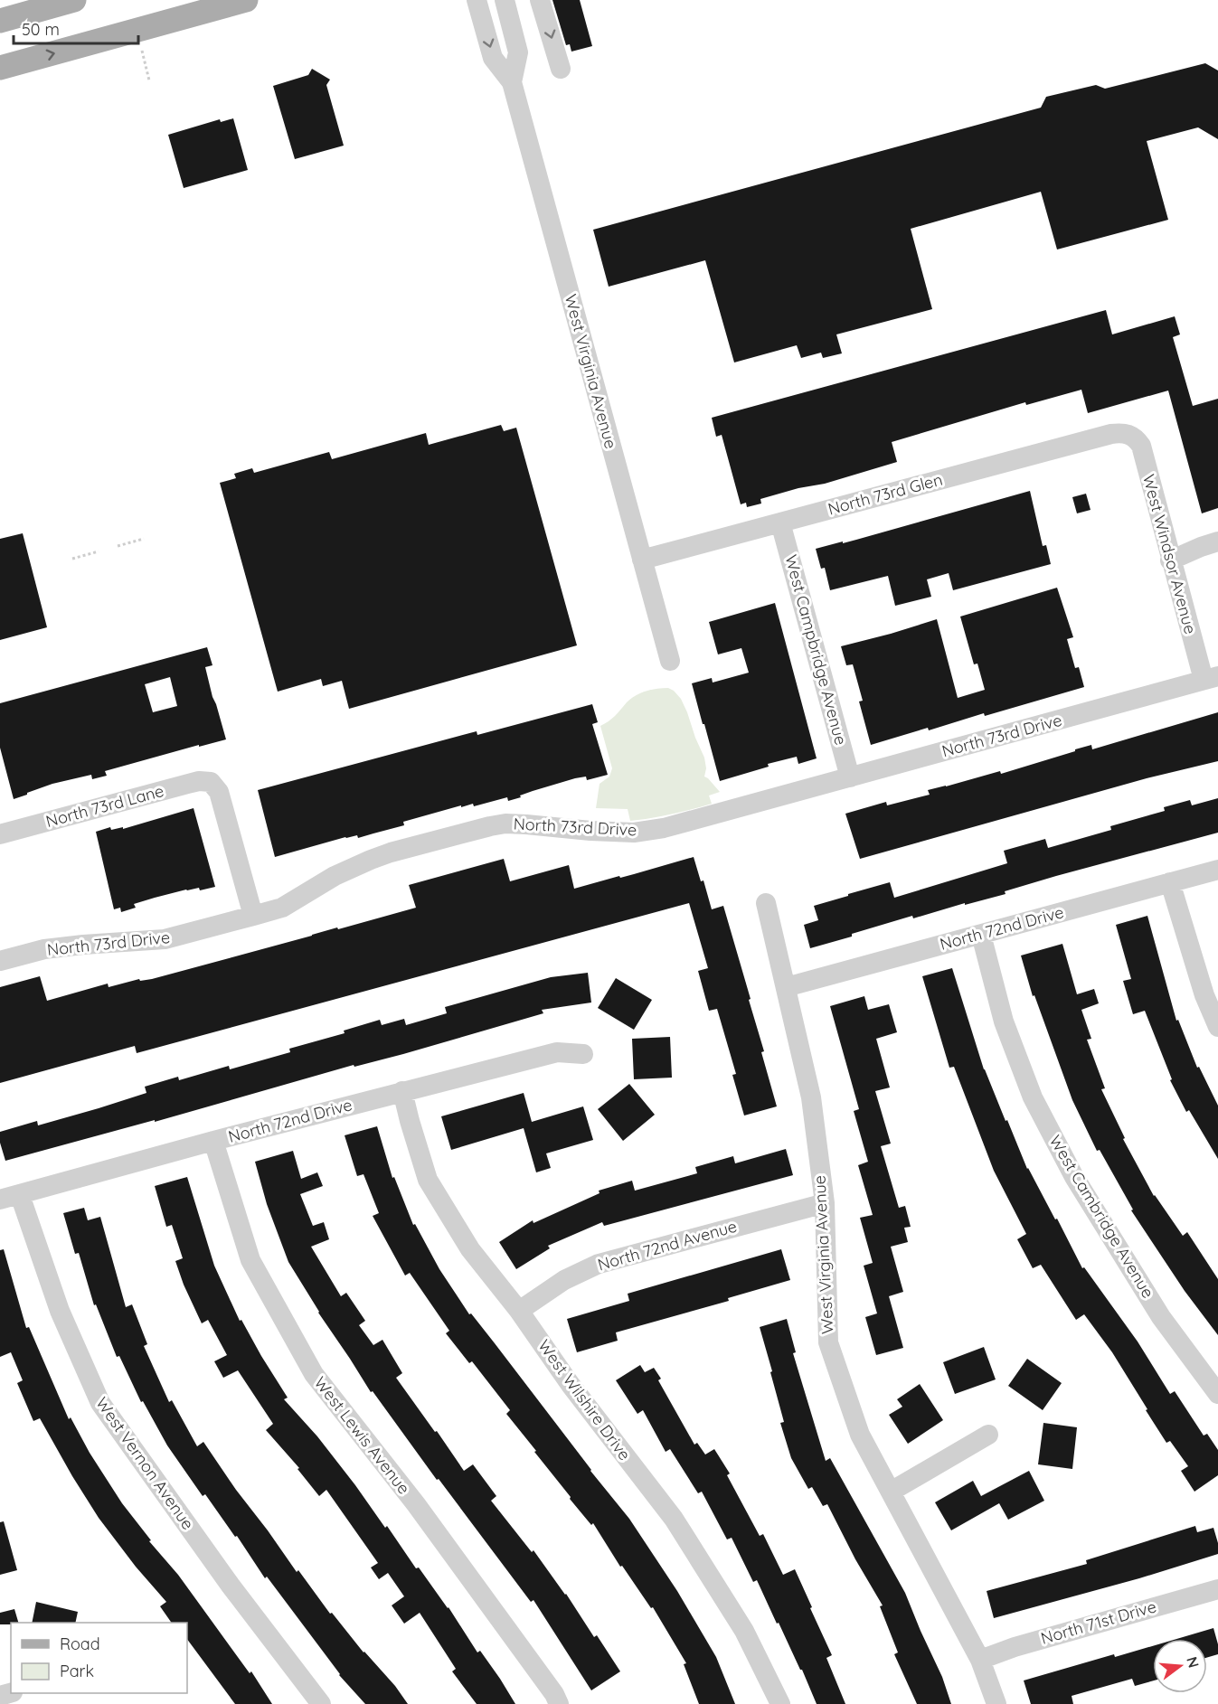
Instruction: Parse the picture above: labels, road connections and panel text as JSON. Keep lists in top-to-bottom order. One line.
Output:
{"streets":{"street":["West Virginia Avenue","North 73rd Glen","West Windsor Avenue","West Campbridge Avenue","North 73rd Drive","North 73rd Lane","North 72nd Drive","West Cambridge Avenue","North 72nd Avenue","West Wilshire Drive","West Lewis Avenue","West Vernon Avenue","North 71st Drive"]},"crossings":[["West Virginia Avenue","North 73rd Glen"],["West Virginia Avenue","North 72nd Drive"],["West Virginia Avenue","North 72nd Avenue"],["West Virginia Avenue","North 71st Drive"],["North 73rd Glen","West Windsor Avenue"],["North 73rd Glen","West Campbridge Avenue"],["West Windsor Avenue","North 73rd Drive"],["West Campbridge Avenue","North 73rd Drive"],["North 73rd Drive","North 73rd Lane"],["North 72nd Drive","West Cambridge Avenue"],["North 72nd Drive","West Wilshire Drive"],["North 72nd Drive","West Lewis Avenue"],["North 72nd Drive","West Vernon Avenue"],["North 72nd Avenue","West Wilshire Drive"]],"legend":["Road","Park"],"scale_bar":"50 m","north":"right"}
